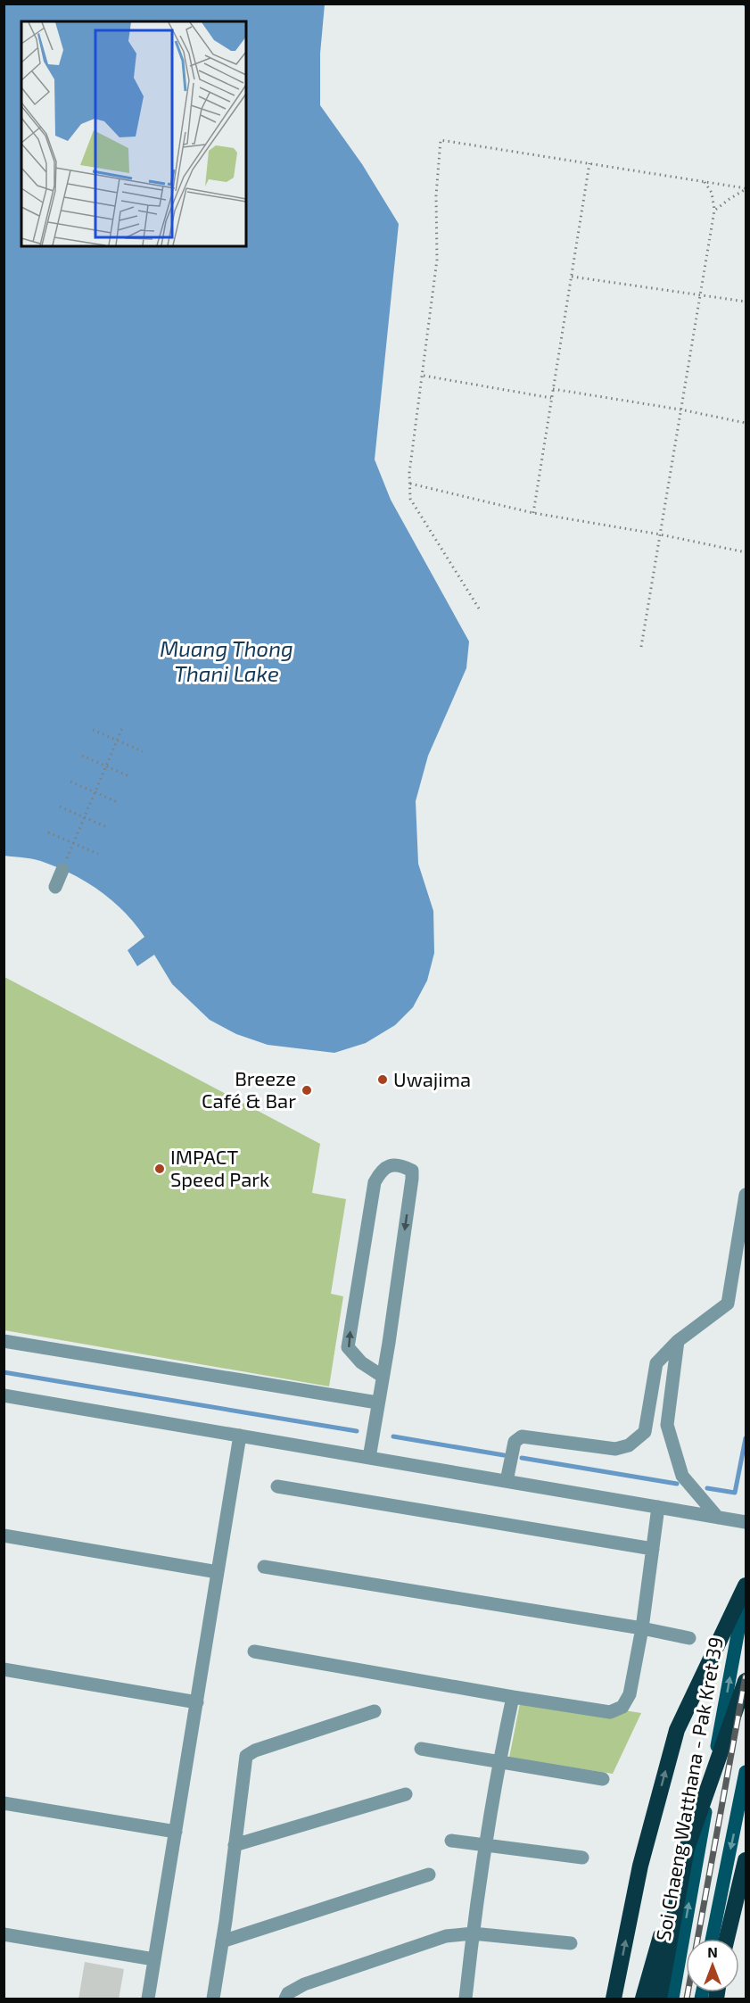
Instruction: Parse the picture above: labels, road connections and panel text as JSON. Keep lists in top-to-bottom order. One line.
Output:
{"streets":{"main road":["Soi Chaeng Watthana - Pak Kret 39"]},"water":["Muang Thong Thani Lake"],"places":["Uwajima","Breeze Café & Bar","IMPACT Speed Park"],"north":"top"}
